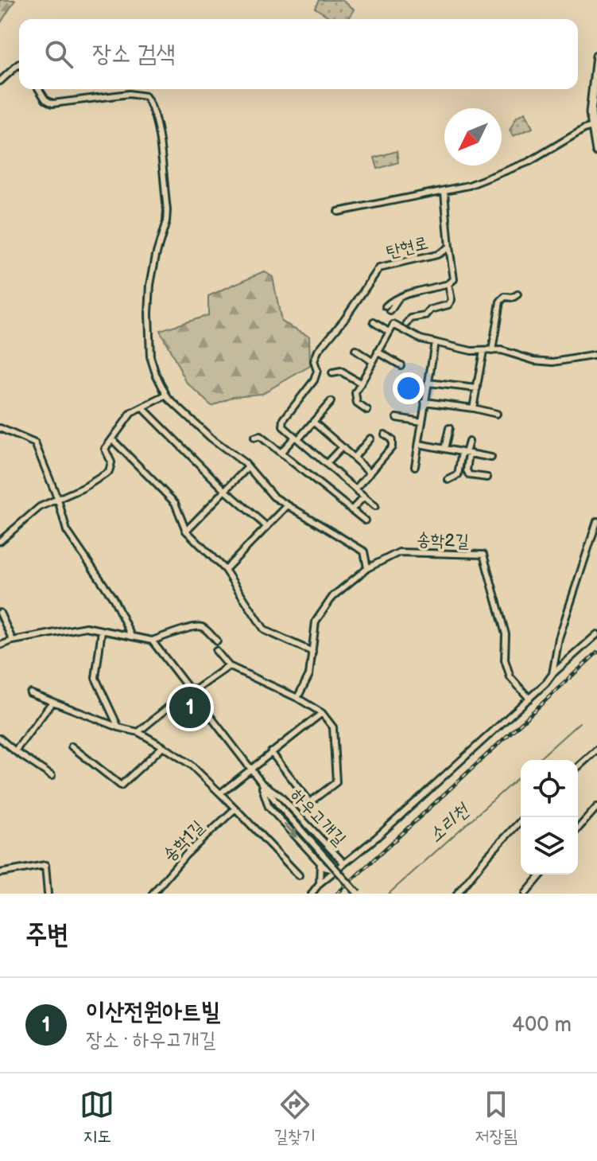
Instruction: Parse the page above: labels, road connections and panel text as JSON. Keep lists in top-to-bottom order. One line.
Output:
{"streets":{"street":["탄현로","송학2길","하우고개길","송학1길"]},"water":["소리천"],"north":"bottom left","page":{"search":"장소 검색","pins":"1","heading":"주변","list":[{"mark":"1","name":"이산전원아트빌","note":"장소 · 하우고개길","value":"400 m"}],"nav":["지도","길찾기","저장됨"]}}
